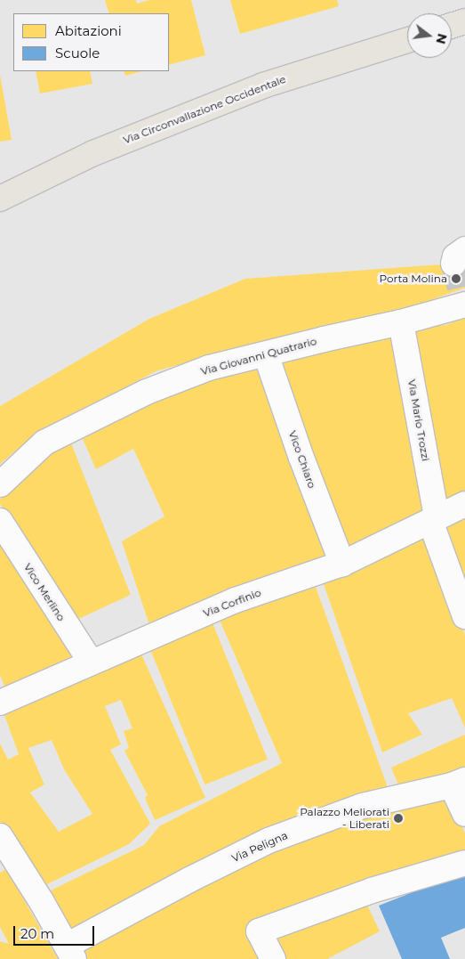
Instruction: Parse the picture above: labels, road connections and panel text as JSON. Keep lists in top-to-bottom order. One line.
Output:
{"streets":{"main road":["Via Circonvallazione Occidentale"],"street":["Via Giovanni Quatrario","Via Mario Trozzi","Vico Chiaro","Vico Merlino","Via Corfinio","Via Peligna"]},"crossings":[["Via Giovanni Quatrario","Via Mario Trozzi"],["Via Giovanni Quatrario","Vico Chiaro"],["Via Mario Trozzi","Via Corfinio"],["Vico Chiaro","Via Corfinio"],["Vico Merlino","Via Corfinio"]],"places":["Porta Molina","Palazzo Meliorati - Liberati"],"legend":["Abitazioni","Scuole"],"scale_bar":"20 m","north":"right"}
